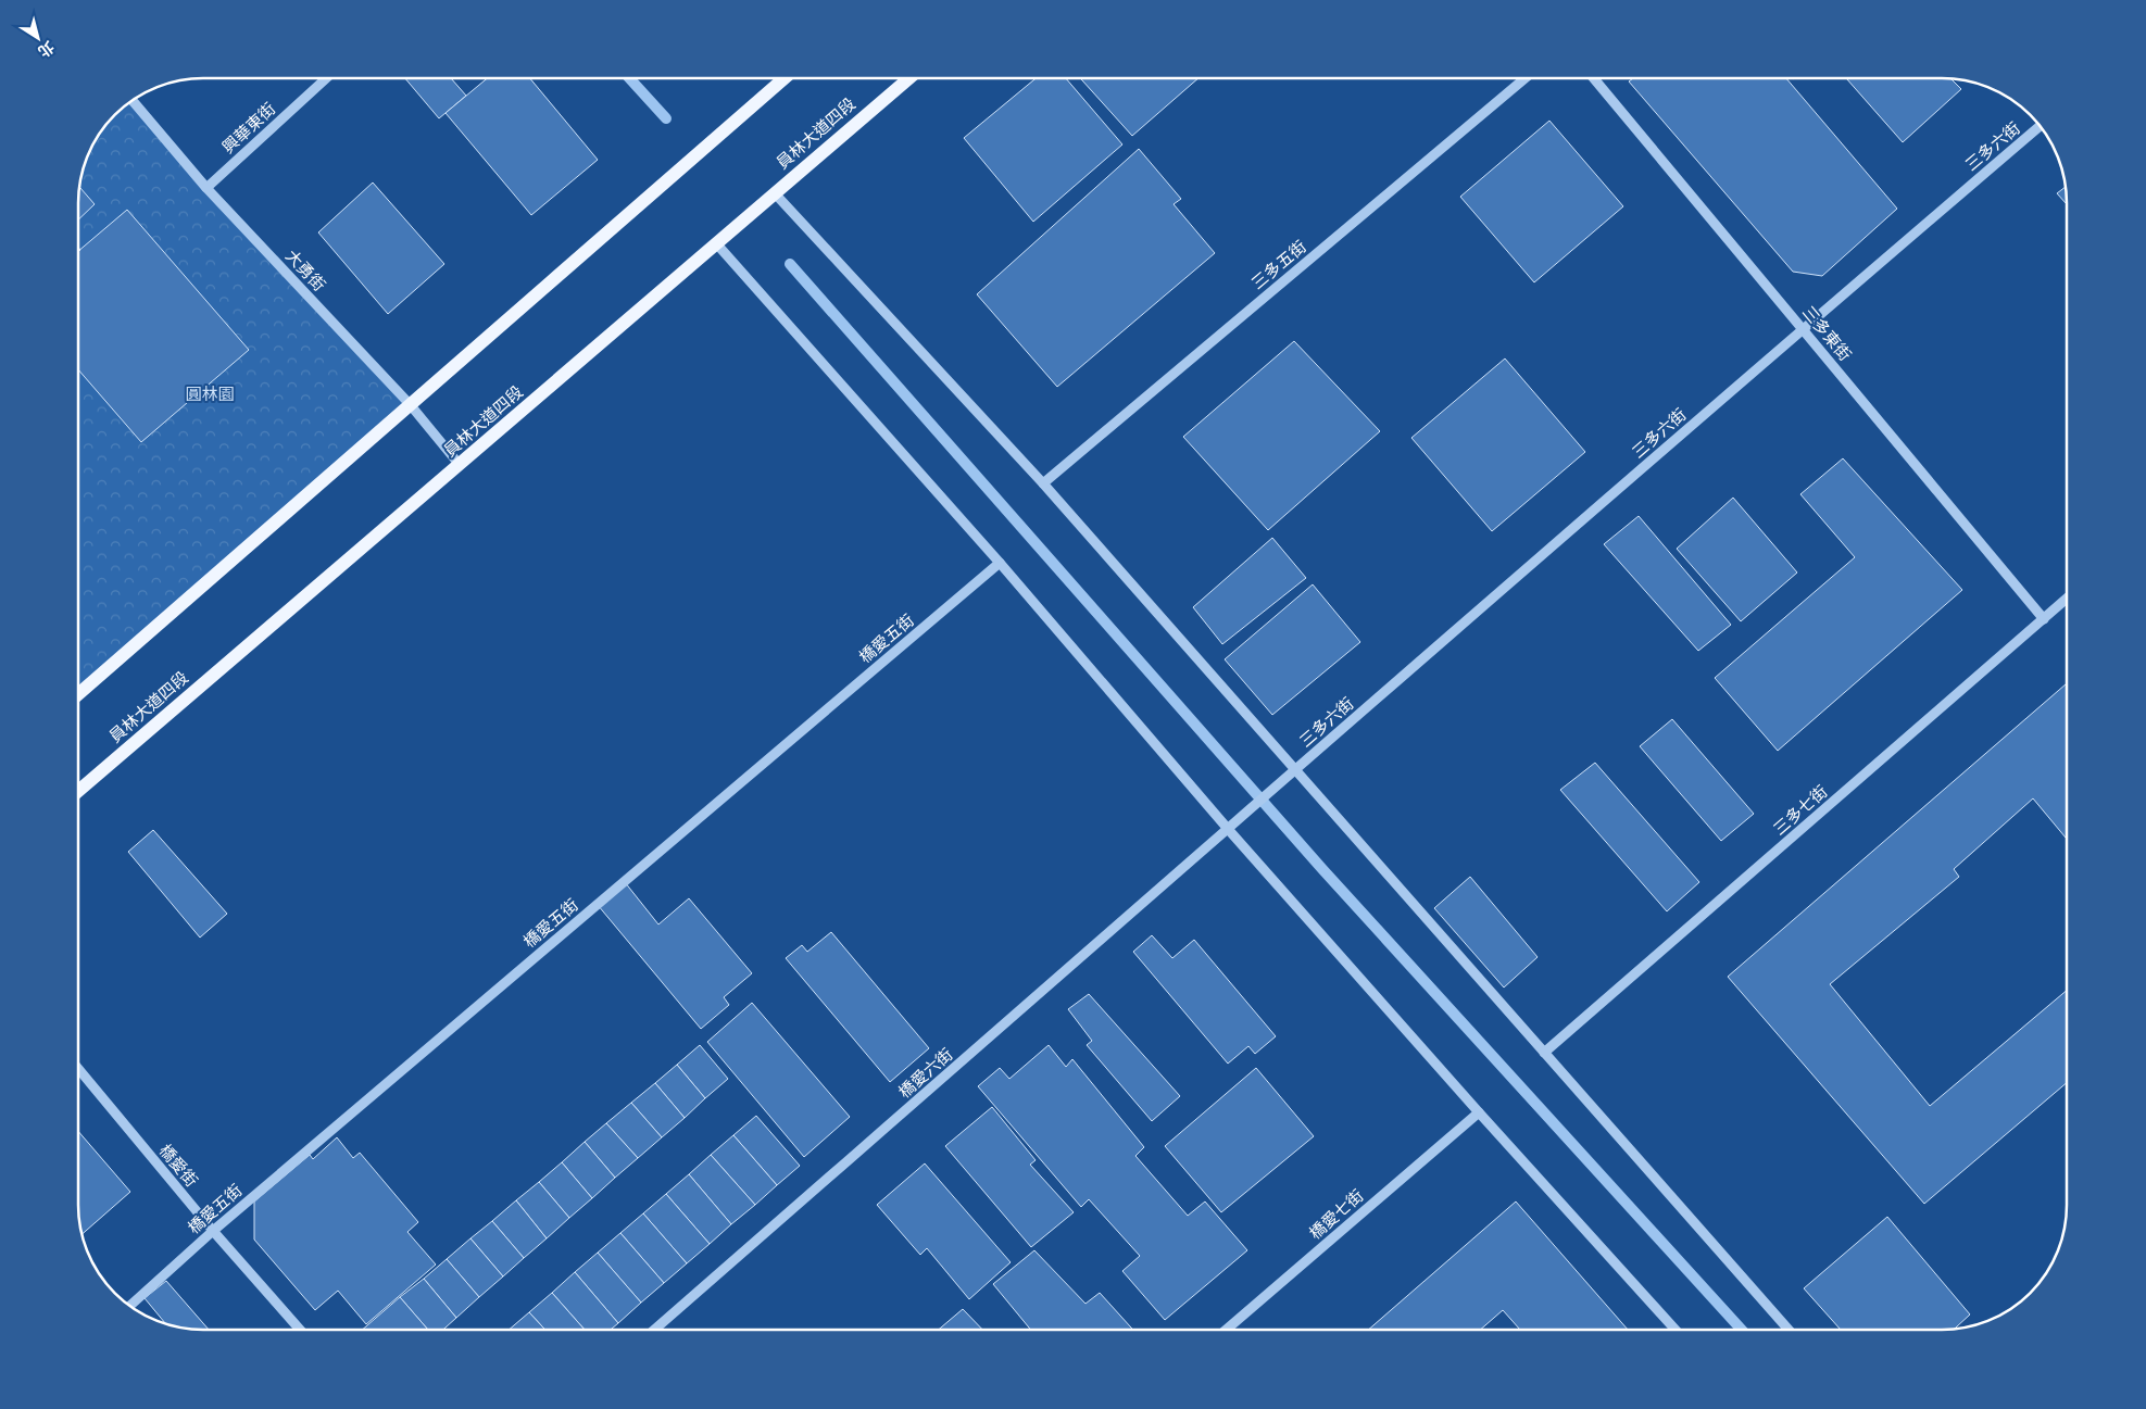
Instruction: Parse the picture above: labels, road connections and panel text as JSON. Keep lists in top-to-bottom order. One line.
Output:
{"streets":{"main road":["員林大道四段"],"street":["興華東街","三多六街","三多五街","大勇街","三多東街","橋愛五街","三多七街","橋愛六街","橋愛街","橋愛七街"]},"crossings":[["興華東街","大勇街"],["員林大道四段","大勇街"],["三多六街","三多東街"],["三多六街","橋愛六街"],["三多東街","三多七街"],["橋愛五街","橋愛街"]],"parks":["圓林園"],"north":"bottom right"}
